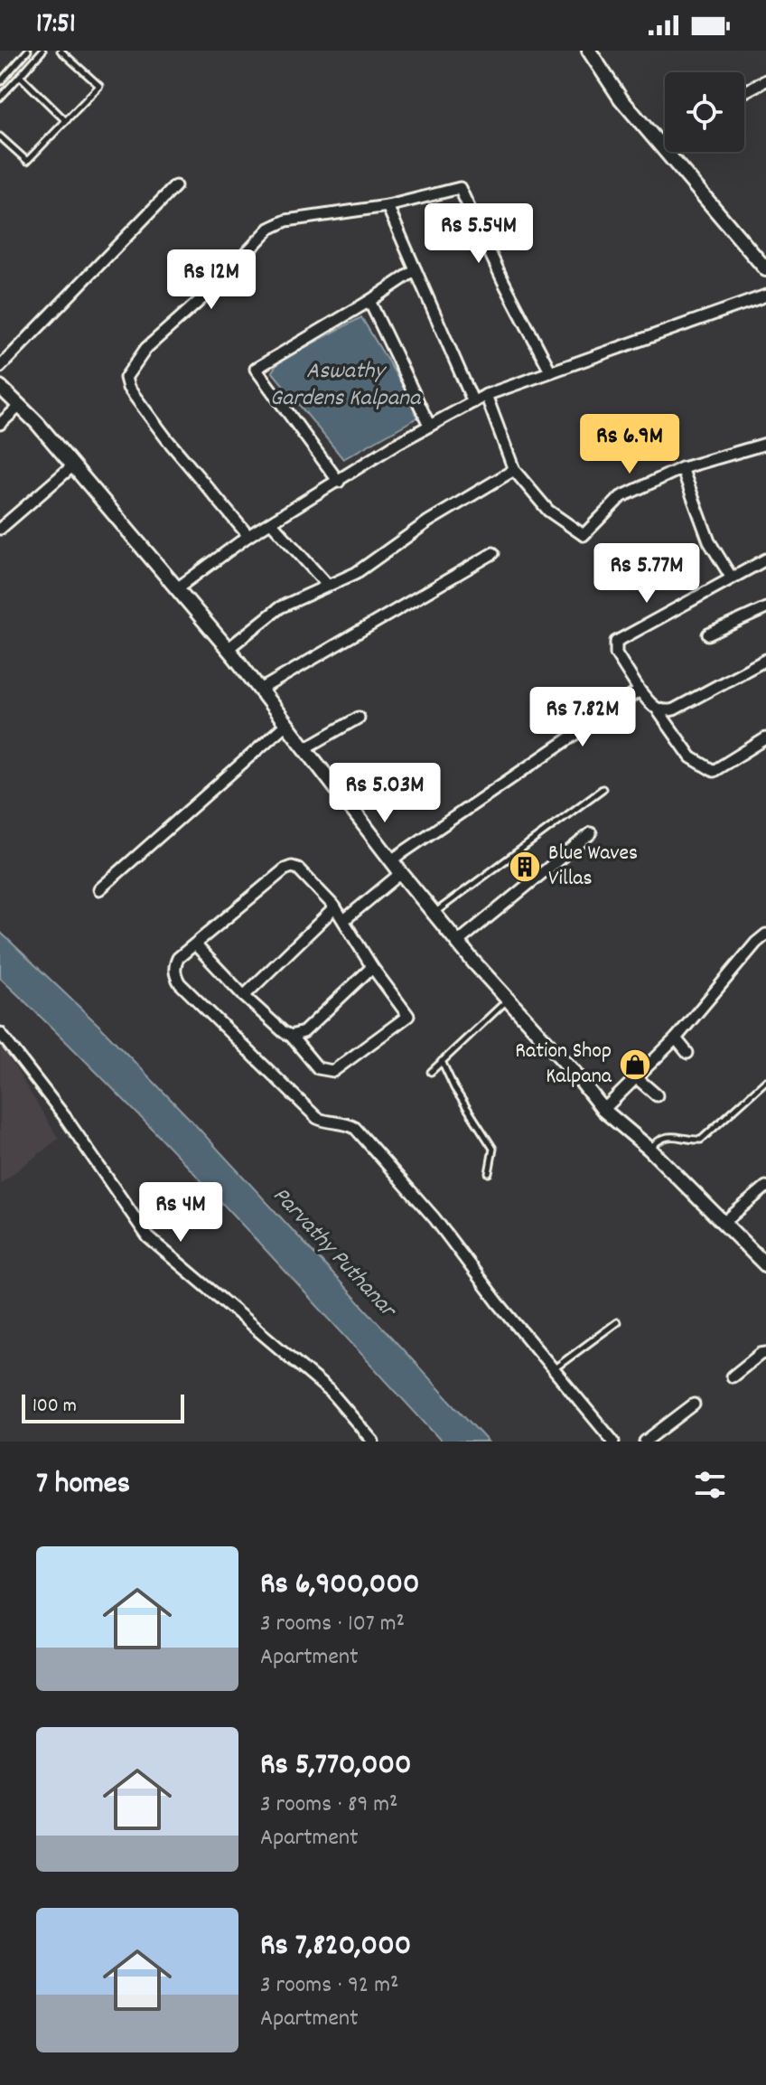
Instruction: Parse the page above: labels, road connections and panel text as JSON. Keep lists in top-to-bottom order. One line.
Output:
{"water":["Aswathy Gardens Kalpana","Parvathy Puthanar"],"places":{"building":["Blue Waves Villas"],"shop":["Ration Shop Kalpana"]},"scale_bar":"100 m","page":{"status":"17:51","price":["Rs 5.54M","Rs 12M","Rs 6.9M","Rs 5.77M","Rs 7.82M","Rs 5.03M","Rs 4M"],"scale":"100 m","heading":"7 homes","list":[{"name":"Rs 6,900,000","note":"3 rooms · 107 m² · Apartment"},{"name":"Rs 5,770,000","note":"3 rooms · 89 m² · Apartment"},{"name":"Rs 7,820,000","note":"3 rooms · 92 m² · Apartment"}]}}
